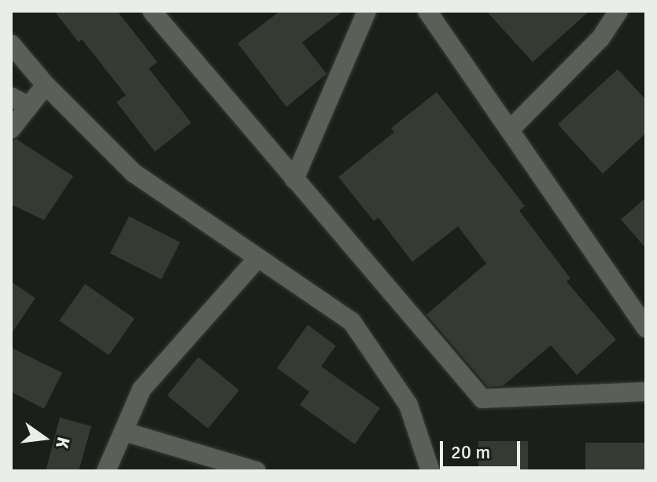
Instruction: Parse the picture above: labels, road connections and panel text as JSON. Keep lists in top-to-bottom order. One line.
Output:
{"scale_bar":"20 m","north":"right"}
